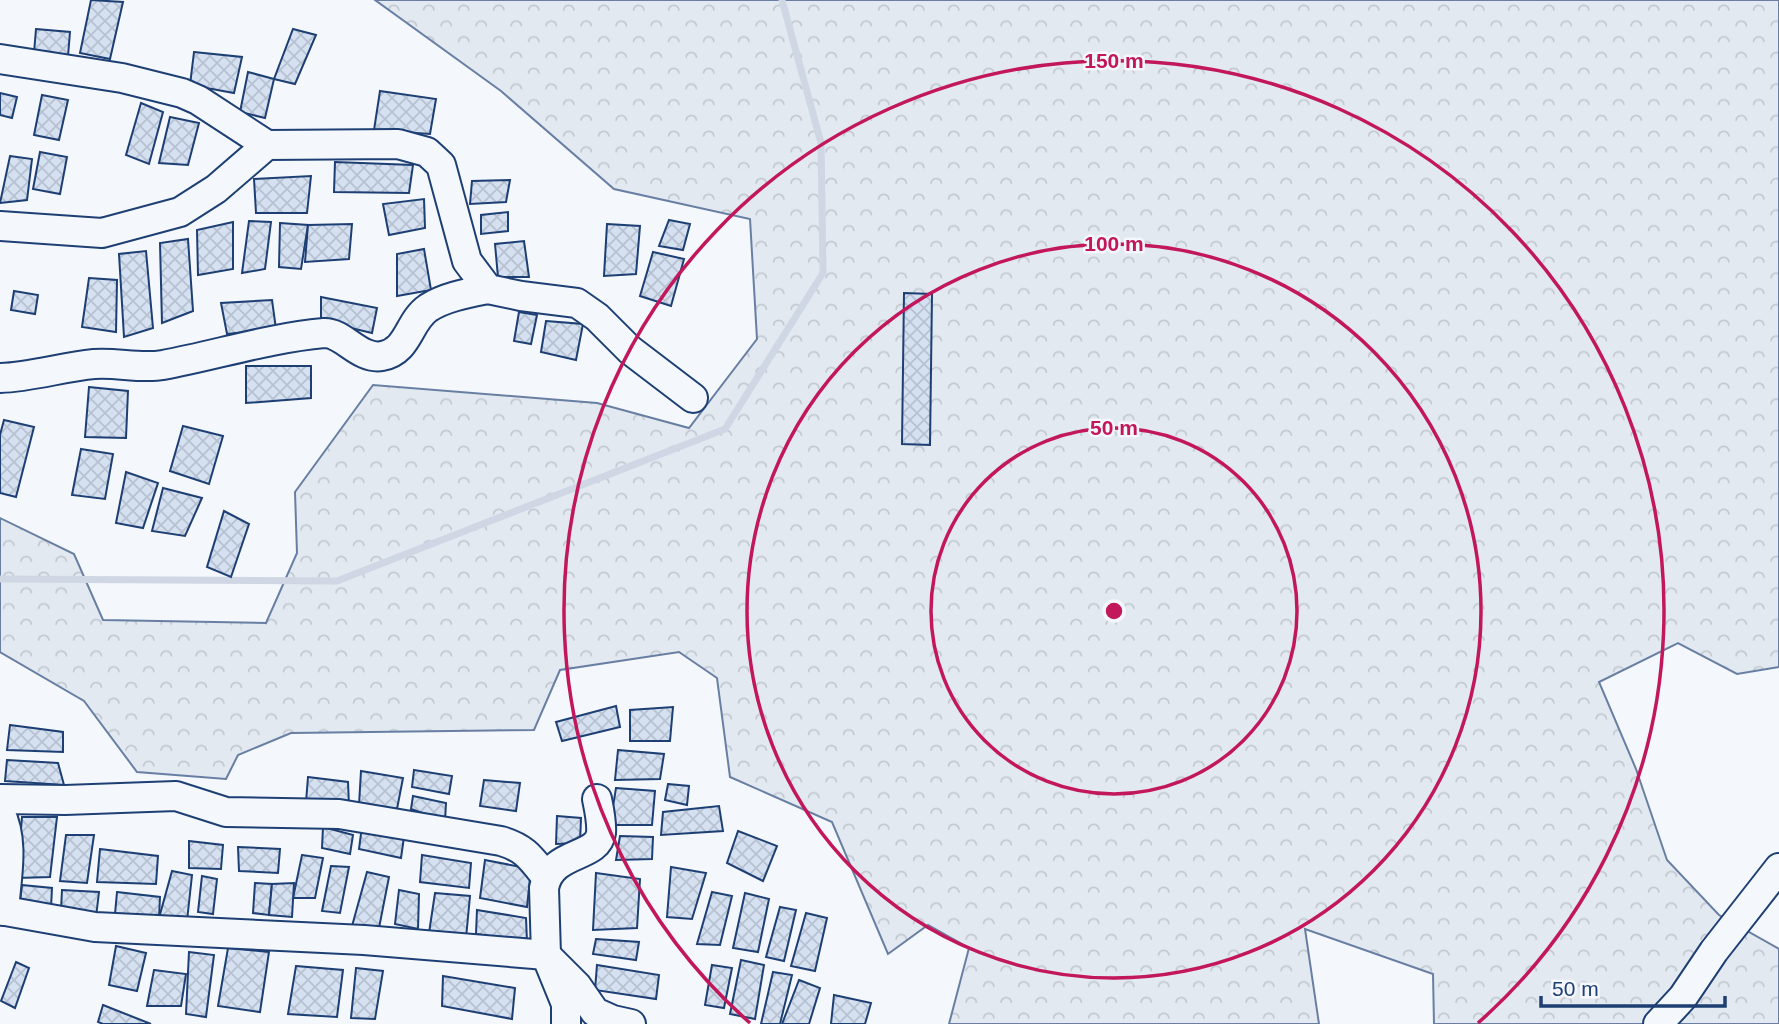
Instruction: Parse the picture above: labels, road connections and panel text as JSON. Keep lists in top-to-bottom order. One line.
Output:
{"scale_bar":"50 m","rings":["150 m","100 m","50 m"]}
